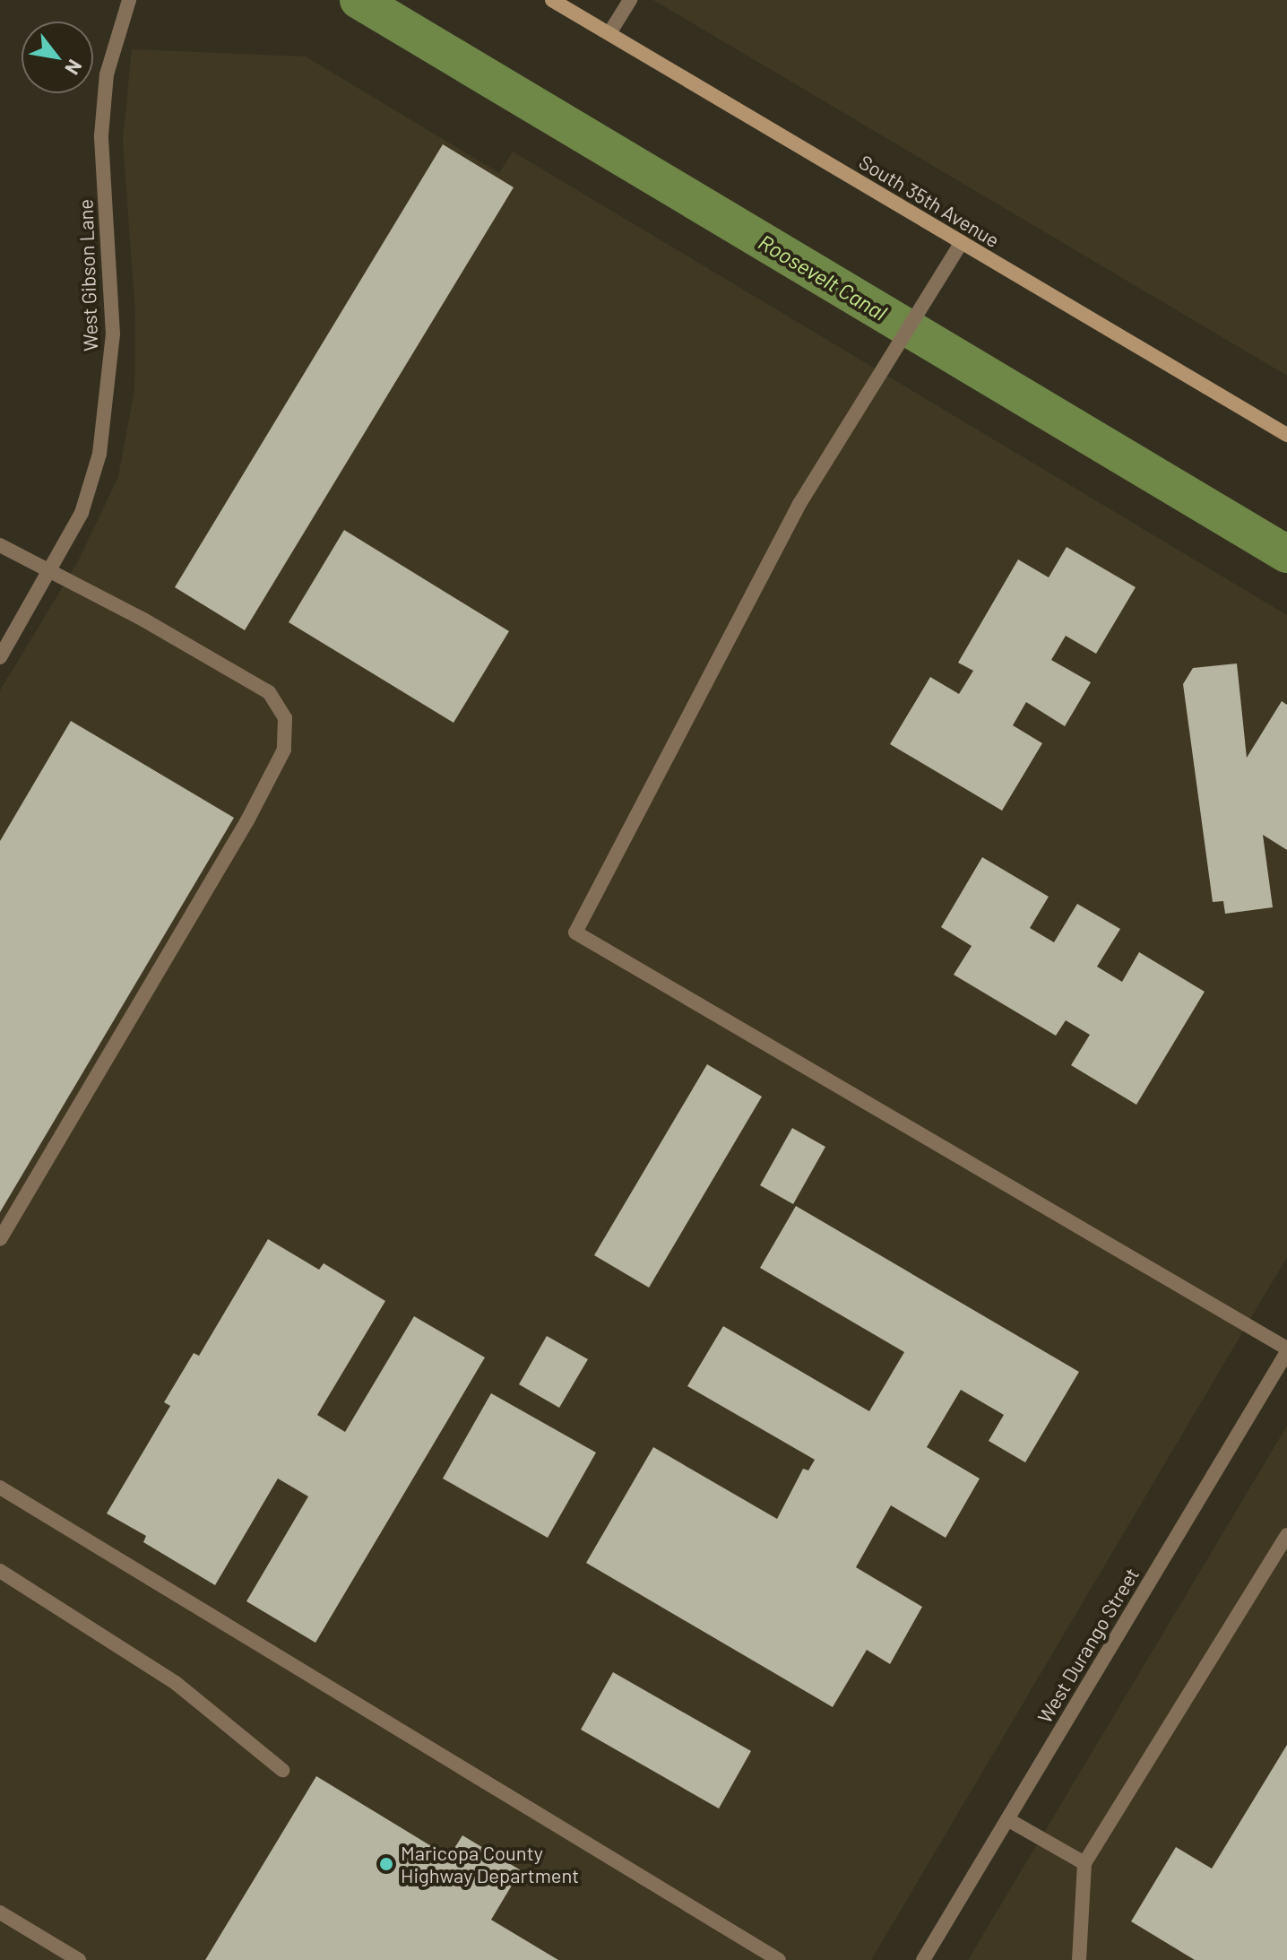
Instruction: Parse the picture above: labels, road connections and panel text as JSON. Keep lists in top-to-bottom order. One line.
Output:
{"streets":{"main road":["South 35th Avenue"],"street":["West Gibson Lane","West Durango Street"]},"water":["Roosevelt Canal"],"places":["Maricopa County Highway Department"],"north":"bottom right"}
